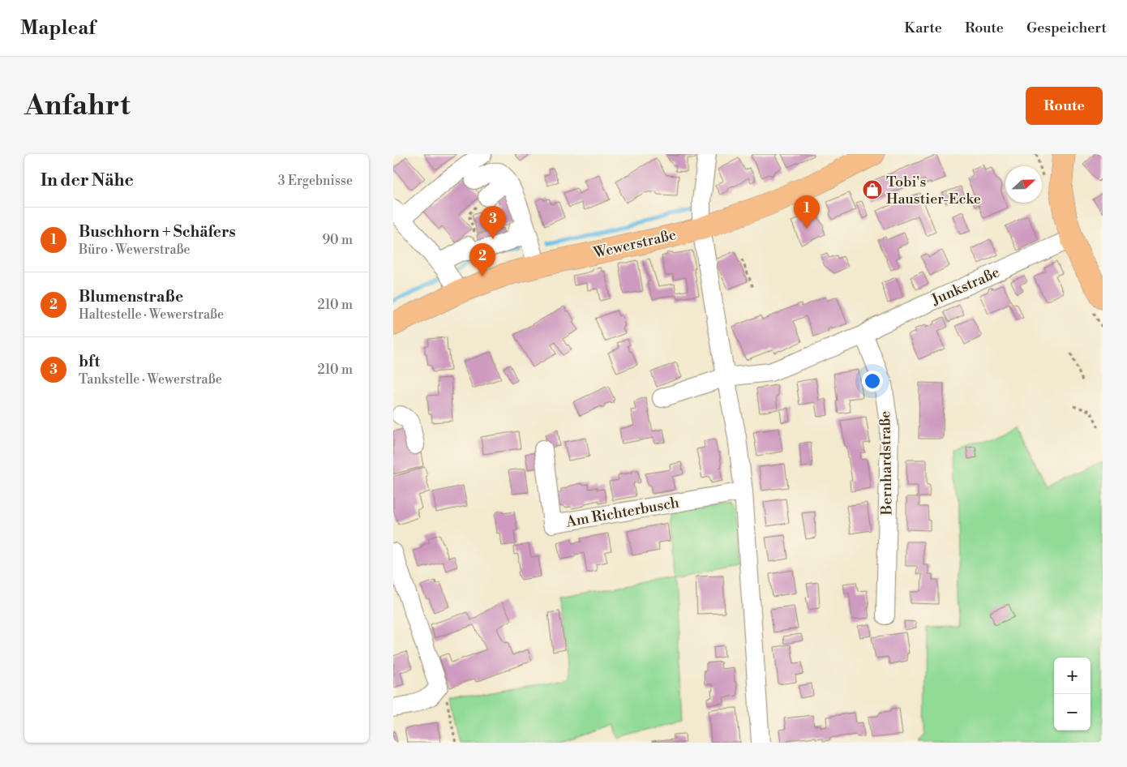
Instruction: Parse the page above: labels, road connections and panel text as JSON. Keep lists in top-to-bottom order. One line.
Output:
{"streets":{"main road":["Wewerstraße"],"street":["Junkstraße","Bernhardstraße","Am Richterbusch"]},"crossings":[["Junkstraße","Bernhardstraße"]],"places":{"shop":["Tobi's Haustier-Ecke"]},"north":"right","page":{"header":"Mapleaf","nav":["Karte","Route","Gespeichert"],"buttons":"Route","title":"Anfahrt","heading":["In der Nähe","3 Ergebnisse"],"pins":["1","3","2"],"list":[{"mark":"1","name":"Buschhorn + Schäfers","note":"Büro · Wewerstraße","value":"90 m"},{"mark":"2","name":"Blumenstraße","note":"Haltestelle · Wewerstraße","value":"210 m"},{"mark":"3","name":"bft","note":"Tankstelle · Wewerstraße","value":"210 m"}],"map_buttons":["+","−"]}}
